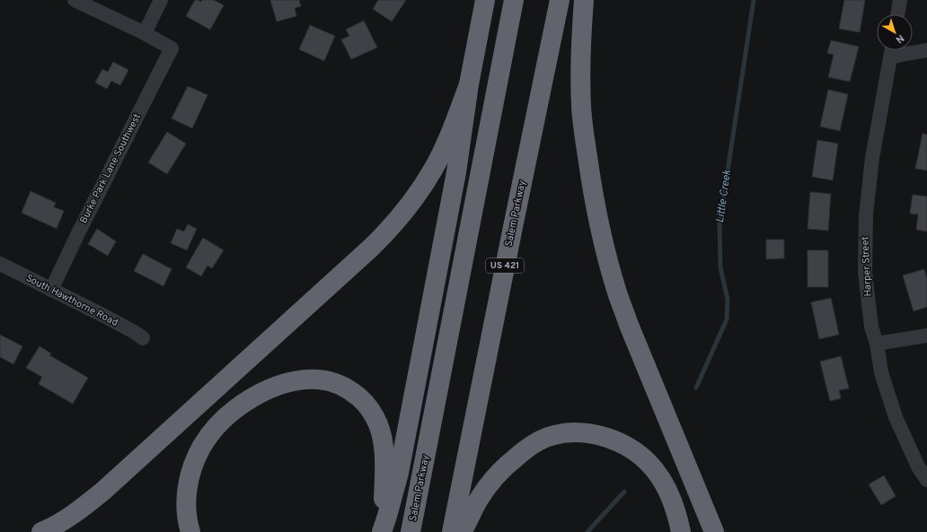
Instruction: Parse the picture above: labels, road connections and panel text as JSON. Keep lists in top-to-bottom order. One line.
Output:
{"streets":{"highway":["Salem Parkway","US 421"],"street":["Burke Park Lane Southwest","Harper Street","South Hawthorne Road"]},"crossings":[["Burke Park Lane Southwest","South Hawthorne Road"]],"water":["Little Creek"],"north":"bottom right"}
